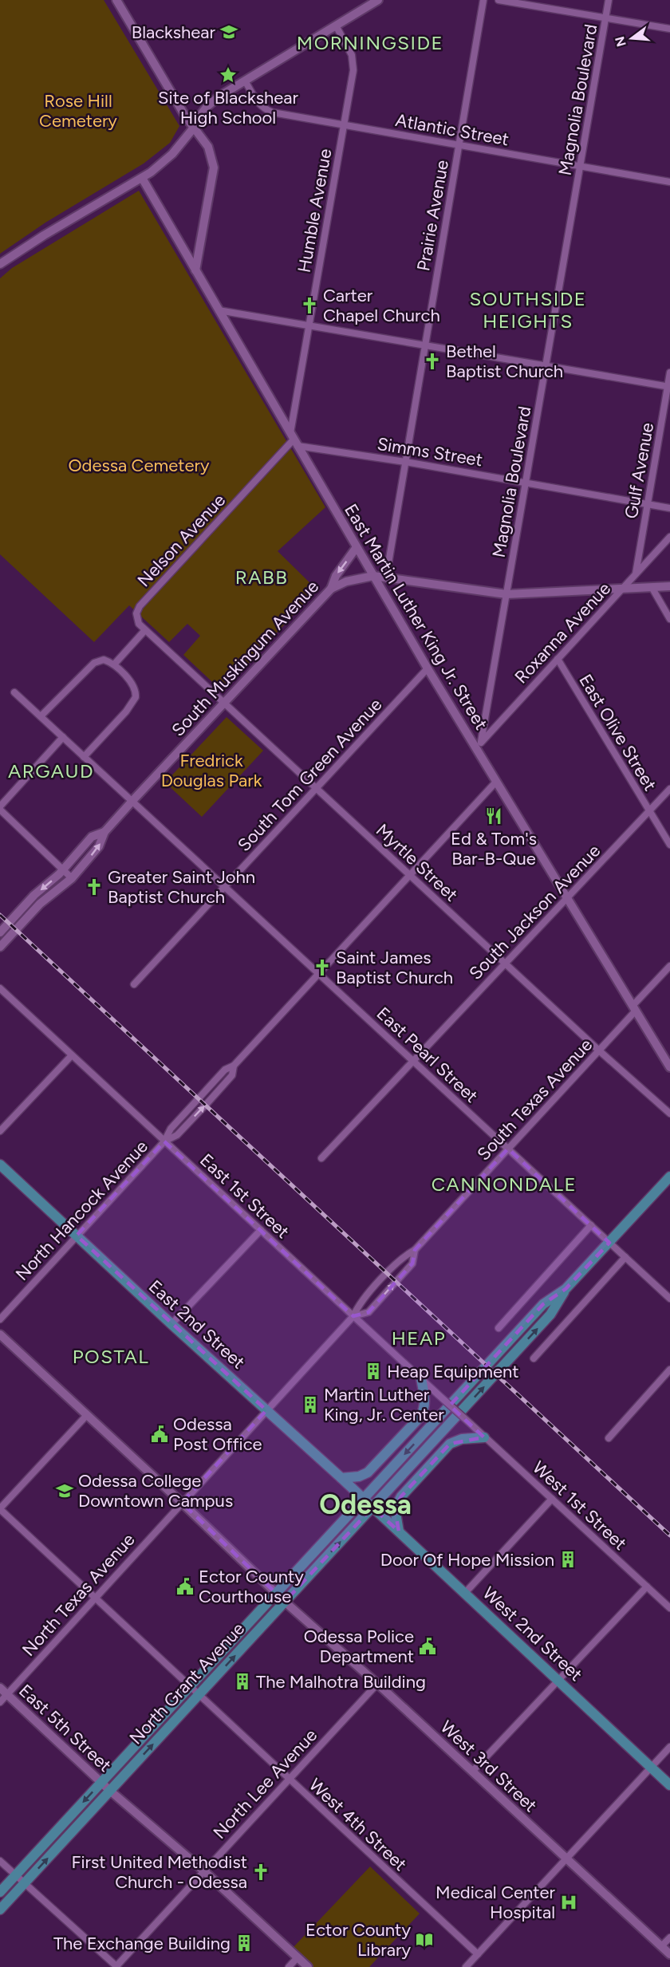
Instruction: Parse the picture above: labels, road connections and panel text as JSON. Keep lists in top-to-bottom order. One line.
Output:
{"streets":{"main road":["East 2nd Street","West 2nd Street","North Grant Avenue"],"street":["Magnolia Boulevard","Atlantic Street","Humble Avenue","Prairie Avenue","Simms Street","Gulf Avenue","Nelson Avenue","East Martin Luther King Jr. Street","Roxanna Avenue","South Muskingum Avenue","East Olive Street","South Tom Green Avenue","Myrtle Street","South Jackson Avenue","East Pearl Street","South Texas Avenue","East 1st Street","North Hancock Avenue","West 1st Street","North Texas Avenue","East 5th Street","West 3rd Street","North Lee Avenue","West 4th Street"]},"crossings":[["Magnolia Boulevard","Atlantic Street"],["Magnolia Boulevard","Simms Street"],["Magnolia Boulevard","East Martin Luther King Jr. Street"],["Magnolia Boulevard","Roxanna Avenue"],["Magnolia Boulevard","South Muskingum Avenue"],["Atlantic Street","Humble Avenue"],["Atlantic Street","Prairie Avenue"],["Humble Avenue","Simms Street"],["Humble Avenue","Nelson Avenue"],["Humble Avenue","East Martin Luther King Jr. Street"],["Prairie Avenue","Simms Street"],["Prairie Avenue","South Muskingum Avenue"],["Simms Street","Gulf Avenue"],["Simms Street","Nelson Avenue"],["Simms Street","East Martin Luther King Jr. Street"],["Gulf Avenue","Roxanna Avenue"],["Nelson Avenue","East Martin Luther King Jr. Street"],["Nelson Avenue","Myrtle Street"],["East Martin Luther King Jr. Street","Roxanna Avenue"],["East Martin Luther King Jr. Street","South Muskingum Avenue"],["East Martin Luther King Jr. Street","South Tom Green Avenue"],["East Martin Luther King Jr. Street","South Jackson Avenue"],["East Martin Luther King Jr. Street","South Texas Avenue"],["East Martin Luther King Jr. Street","North Hancock Avenue"],["Roxanna Avenue","South Muskingum Avenue"],["Roxanna Avenue","East Olive Street"],["South Muskingum Avenue","Myrtle Street"],["South Muskingum Avenue","East Pearl Street"],["East Olive Street","South Jackson Avenue"],["South Tom Green Avenue","Myrtle Street"],["South Tom Green Avenue","East Pearl Street"],["Myrtle Street","South Jackson Avenue"],["Myrtle Street","South Texas Avenue"],["Myrtle Street","North Hancock Avenue"],["South Jackson Avenue","East Pearl Street"],["East Pearl Street","South Texas Avenue"],["East Pearl Street","North Hancock Avenue"],["South Texas Avenue","East 1st Street"],["South Texas Avenue","North Texas Avenue"],["East 1st Street","North Hancock Avenue"],["East 1st Street","West 1st Street"],["East 1st Street","North Texas Avenue"],["North Hancock Avenue","East 2nd Street"],["East 2nd Street","North Texas Avenue"],["East 2nd Street","West 2nd Street"],["East 2nd Street","North Grant Avenue"],["North Texas Avenue","East 5th Street"],["North Texas Avenue","West 3rd Street"],["North Texas Avenue","West 4th Street"],["West 2nd Street","North Grant Avenue"],["North Grant Avenue","East 5th Street"],["North Grant Avenue","West 3rd Street"],["North Grant Avenue","West 4th Street"],["East 5th Street","North Lee Avenue"],["West 3rd Street","North Lee Avenue"],["North Lee Avenue","West 4th Street"]],"districts":["MORNINGSIDE","SOUTHSIDE HEIGHTS","RABB","ARGAUD","CANNONDALE","HEAP","POSTAL","Odessa"],"parks":["Rose Hill Cemetery","Odessa Cemetery","Fredrick Douglas Park"],"places":{"school or university":["Blackshear","Odessa College Downtown Campus"],"place":["Site of Blackshear High School"],"church":["Carter Chapel Church","Bethel Baptist Church","Greater Saint John Baptist Church","Saint James Baptist Church","First United Methodist Church - Odessa"],"restaurant":["Ed & Tom's Bar-B-Que"],"building":["Heap Equipment","Martin Luther King, Jr. Center","Door Of Hope Mission","The Malhotra Building","The Exchange Building"],"public building":["Odessa Post Office","Ector County Courthouse","Odessa Police Department"],"hospital":["Medical Center Hospital"],"library":["Ector County Library"]},"north":"left"}
